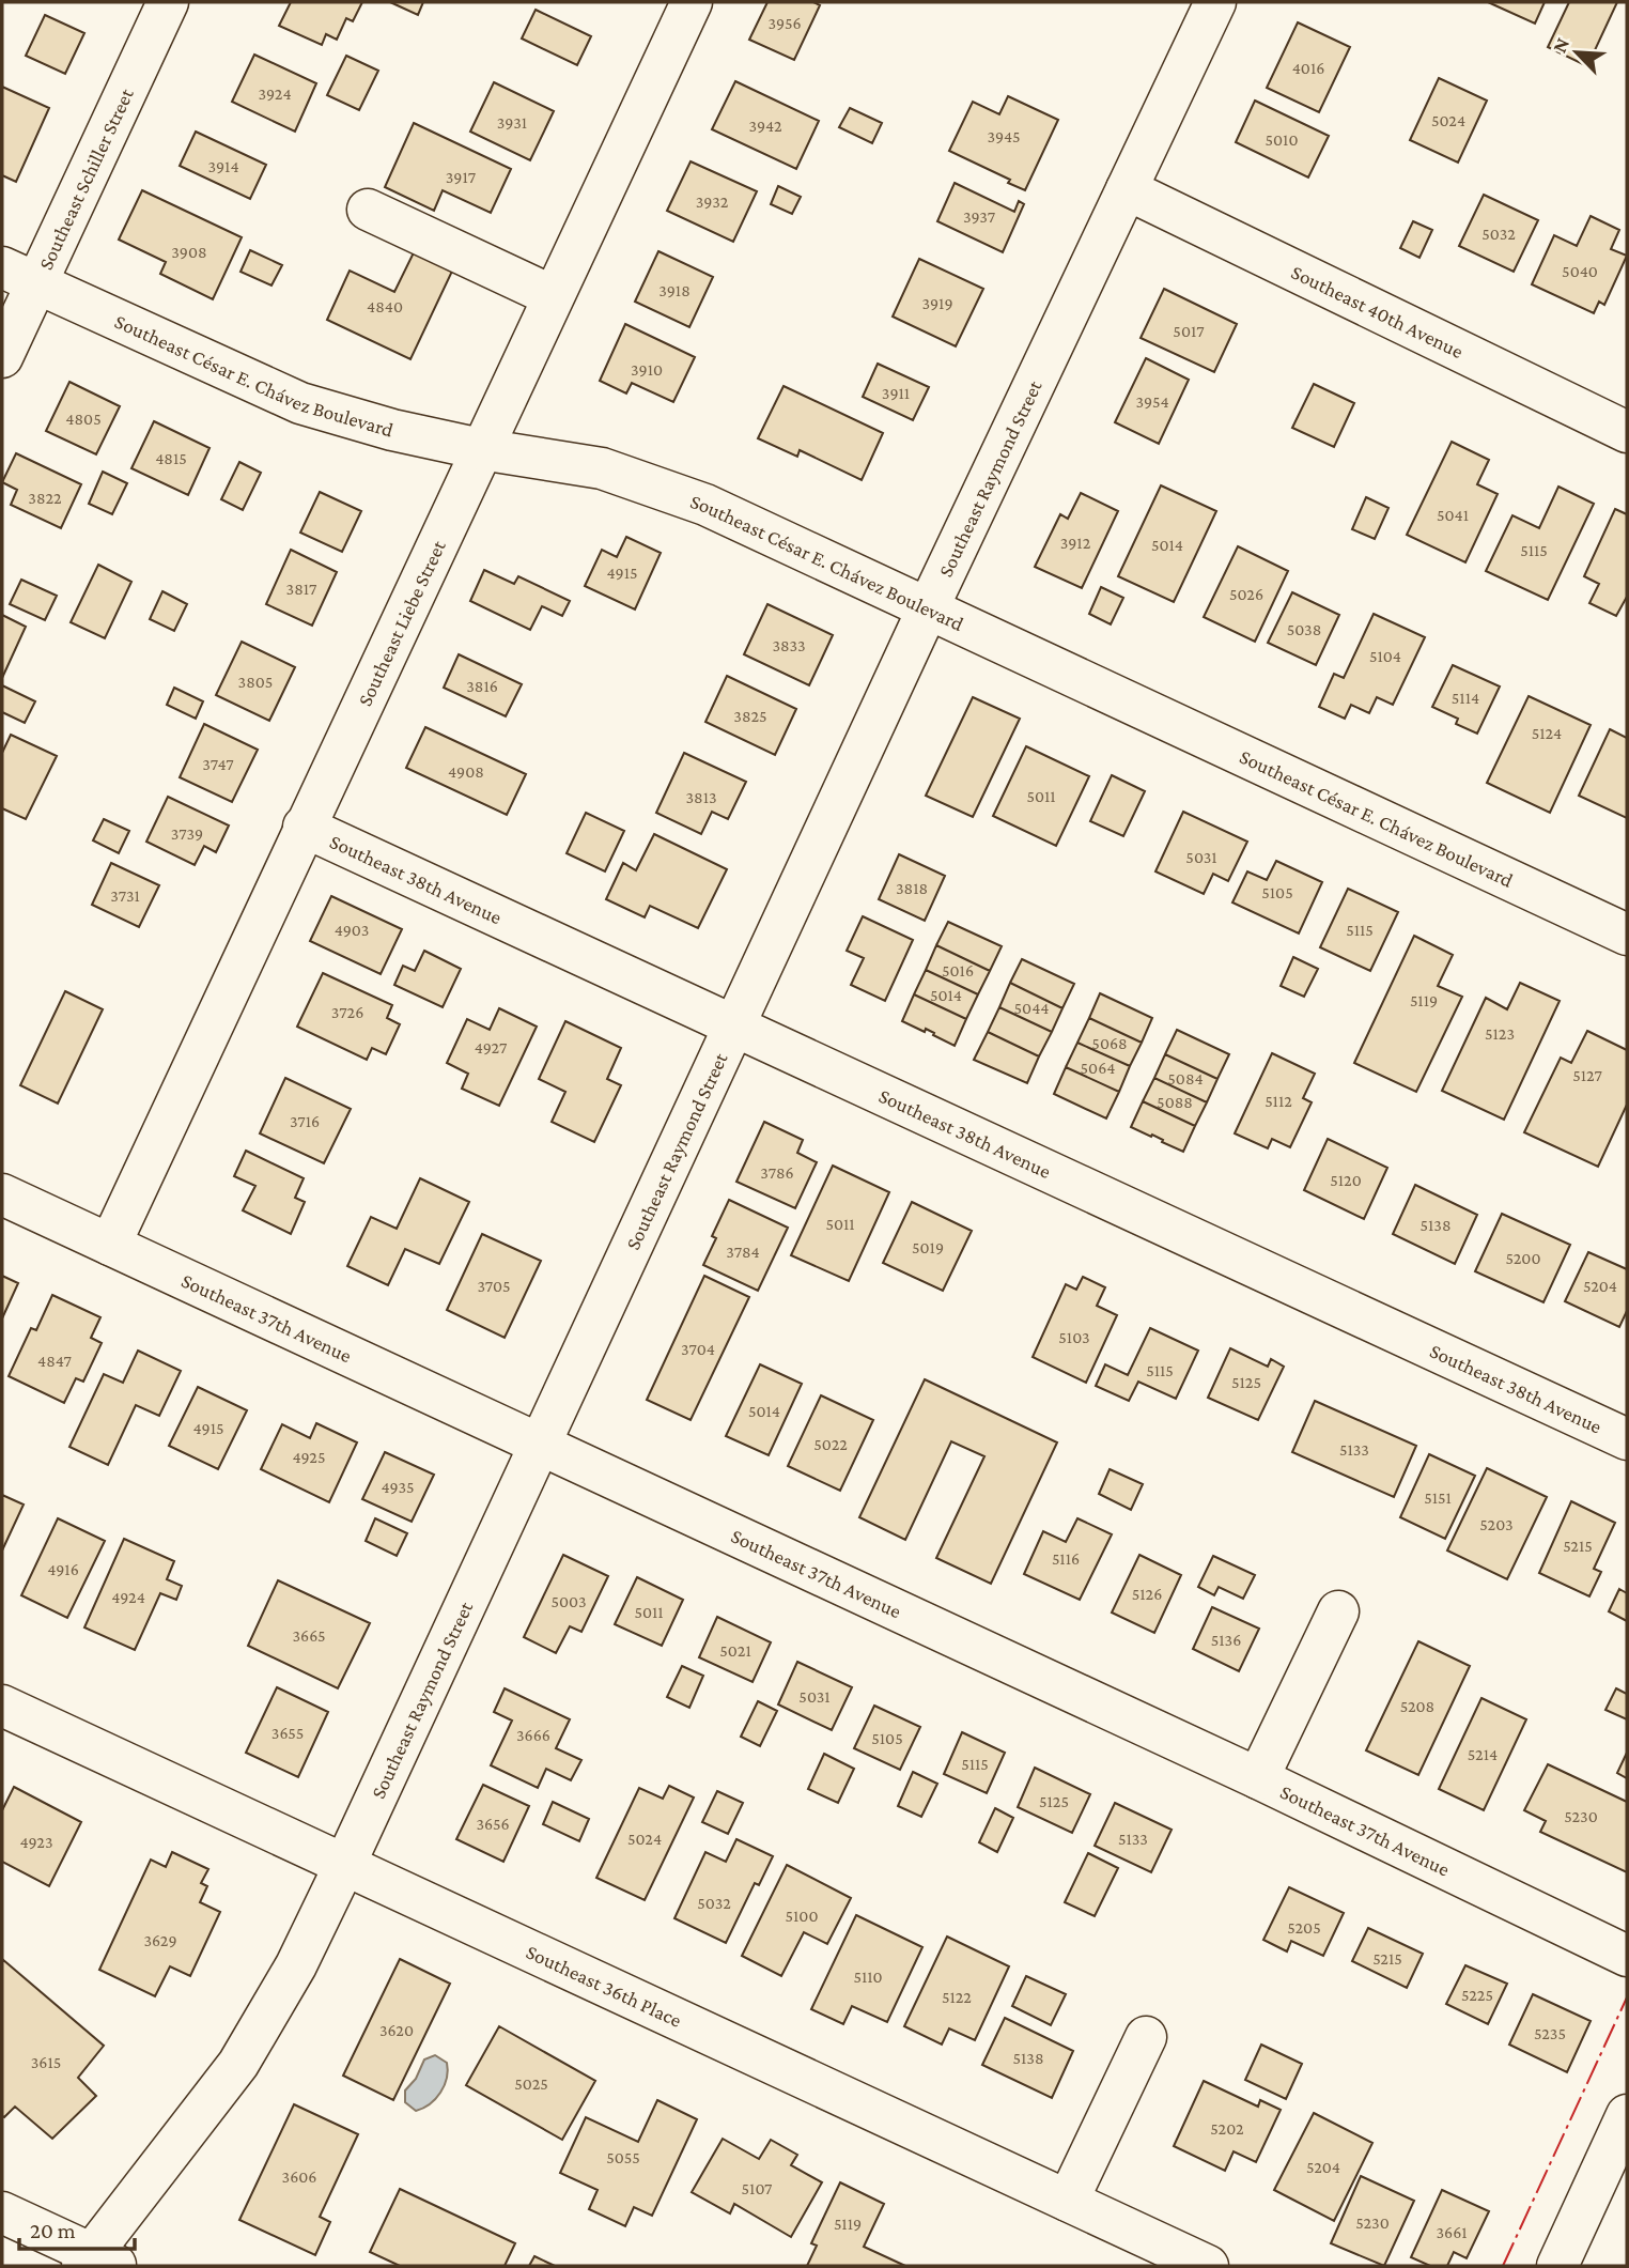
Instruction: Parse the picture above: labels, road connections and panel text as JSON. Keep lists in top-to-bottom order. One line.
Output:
{"streets":{"street":["Southeast Schiller Street","Southeast 40th Avenue","Southeast César E. Chávez Boulevard","Southeast Raymond Street","Southeast Liebe Street","Southeast 38th Avenue","Southeast 37th Avenue","Southeast 36th Place"]},"crossings":[["Southeast Schiller Street","Southeast César E. Chávez Boulevard"],["Southeast 40th Avenue","Southeast Raymond Street"],["Southeast César E. Chávez Boulevard","Southeast Raymond Street"],["Southeast César E. Chávez Boulevard","Southeast Liebe Street"],["Southeast Raymond Street","Southeast 38th Avenue"],["Southeast Raymond Street","Southeast 37th Avenue"],["Southeast Raymond Street","Southeast 36th Place"],["Southeast Liebe Street","Southeast 38th Avenue"],["Southeast Liebe Street","Southeast 37th Avenue"]],"house_numbers":["3956","4016","3924","5024","3931","3942","3945","5010","3914","3917","3932","3937","5032","3908","5040","3918","3919","4840","5017","3910","3911","3954","4805","4815","3822","5041","3912","5014","5115","4915","3817","5026","5038","3833","5104","3805","3816","5114","3825","5124","3747","4908","5011","3813","3739","5031","3818","5105","3731","4903","5115","5016","5014","5119","5044","3726","5123","5068","4927","5064","5127","5084","5112","5088","3716","3786","5120","5011","5138","5019","3784","5200","3705","5204","5103","3704","4847","5115","5125","5014","4915","5022","5133","4925","4935","5151","5203","5215","5116","4916","5126","4924","5003","5011","3665","5136","5021","5031","5208","3655","3666","5105","5214","5115","5125","5230","3656","5024","5133","4923","5032","5100","5205","3629","5215","5110","5225","5122","3620","5235","5138","3615","5025","5202","5055","5204","3606","5107","5230","5119","3661"],"scale_bar":"20 m","north":"top left"}
